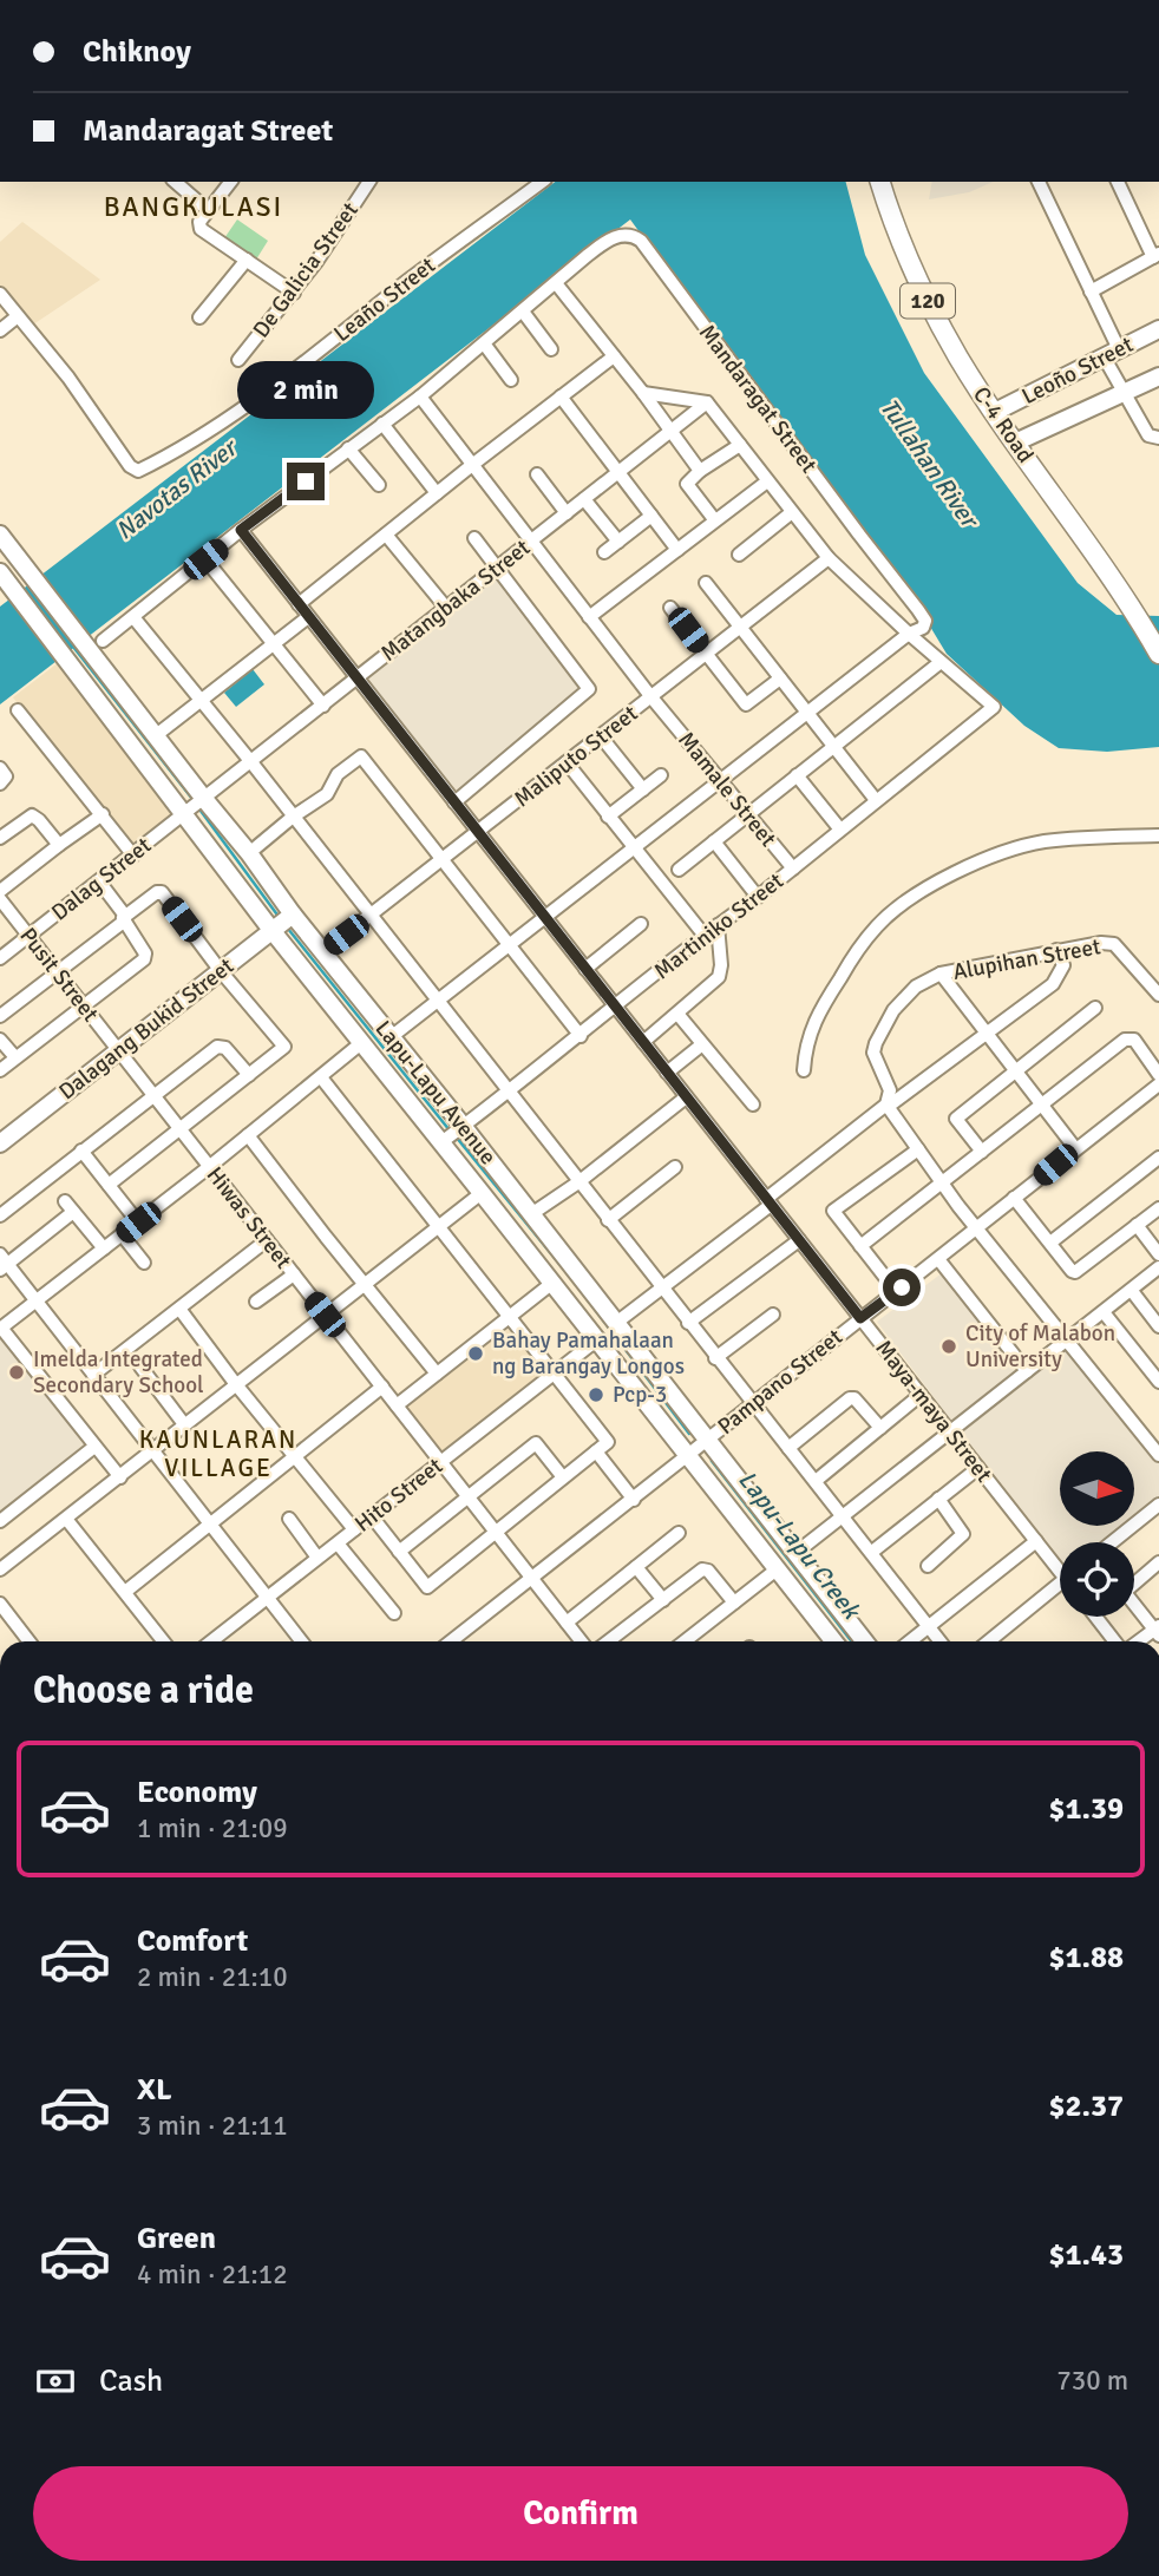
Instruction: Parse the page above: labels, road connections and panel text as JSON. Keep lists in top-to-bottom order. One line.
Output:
{"streets":{"highway":["120","C-4 Road"],"main road":["Leoño Street","Dalagang Bukid Street","Lapu-Lapu Avenue"],"street":["De Galicia Street","Leaño Street","Mandaragat Street","Matangbaka Street","Maliputo Street","Mamale Street","Dalag Street","Martiniko Street","Alupihan Street","Pusit Street","Hiwas Street","Pampano Street","Maya-maya Street","Hito Street"]},"crossings":[["Leoño Street","C-4 Road"],["Mandaragat Street","Matangbaka Street"],["Mandaragat Street","Maliputo Street"],["Mandaragat Street","Mamale Street"],["Mandaragat Street","Martiniko Street"],["Mandaragat Street","Maya-maya Street"],["Matangbaka Street","Mamale Street"],["Matangbaka Street","Dalag Street"],["Matangbaka Street","Lapu-Lapu Avenue"],["Matangbaka Street","Maya-maya Street"],["Maliputo Street","Mamale Street"],["Maliputo Street","Lapu-Lapu Avenue"],["Maliputo Street","Maya-maya Street"],["Mamale Street","Martiniko Street"],["Dalag Street","Pusit Street"],["Dalag Street","Lapu-Lapu Avenue"],["Martiniko Street","Lapu-Lapu Avenue"],["Martiniko Street","Maya-maya Street"],["Pusit Street","Dalagang Bukid Street"],["Pusit Street","Hiwas Street"],["Dalagang Bukid Street","Lapu-Lapu Avenue"],["Dalagang Bukid Street","Hiwas Street"],["Lapu-Lapu Avenue","Pampano Street"],["Lapu-Lapu Avenue","Hito Street"],["Hiwas Street","Pampano Street"],["Hiwas Street","Hito Street"],["Pampano Street","Maya-maya Street"]],"districts":["BANGKULASI","KAUNLARAN VILLAGE"],"water":["Tullahan River","Navotas River","Lapu-Lapu Creek"],"places":["City of Malabon University","Bahay Pamahalaan ng Barangay Longos","Imelda Integrated Secondary School","Pcp-3"],"north":"right","page":{"banner":["Chiknoy","Mandaragat Street"],"bubble":"2 min","heading":"Choose a ride","list":[{"name":"Economy","note":"1 min · 21:09","value":"$1.39"},{"name":"Comfort","note":"2 min · 21:10","value":"$1.88"},{"name":"XL","note":"3 min · 21:11","value":"$2.37"},{"name":"Green","note":"4 min · 21:12","value":"$1.43"}],"pay":["Cash","730 m"],"buttons":"Confirm"}}
